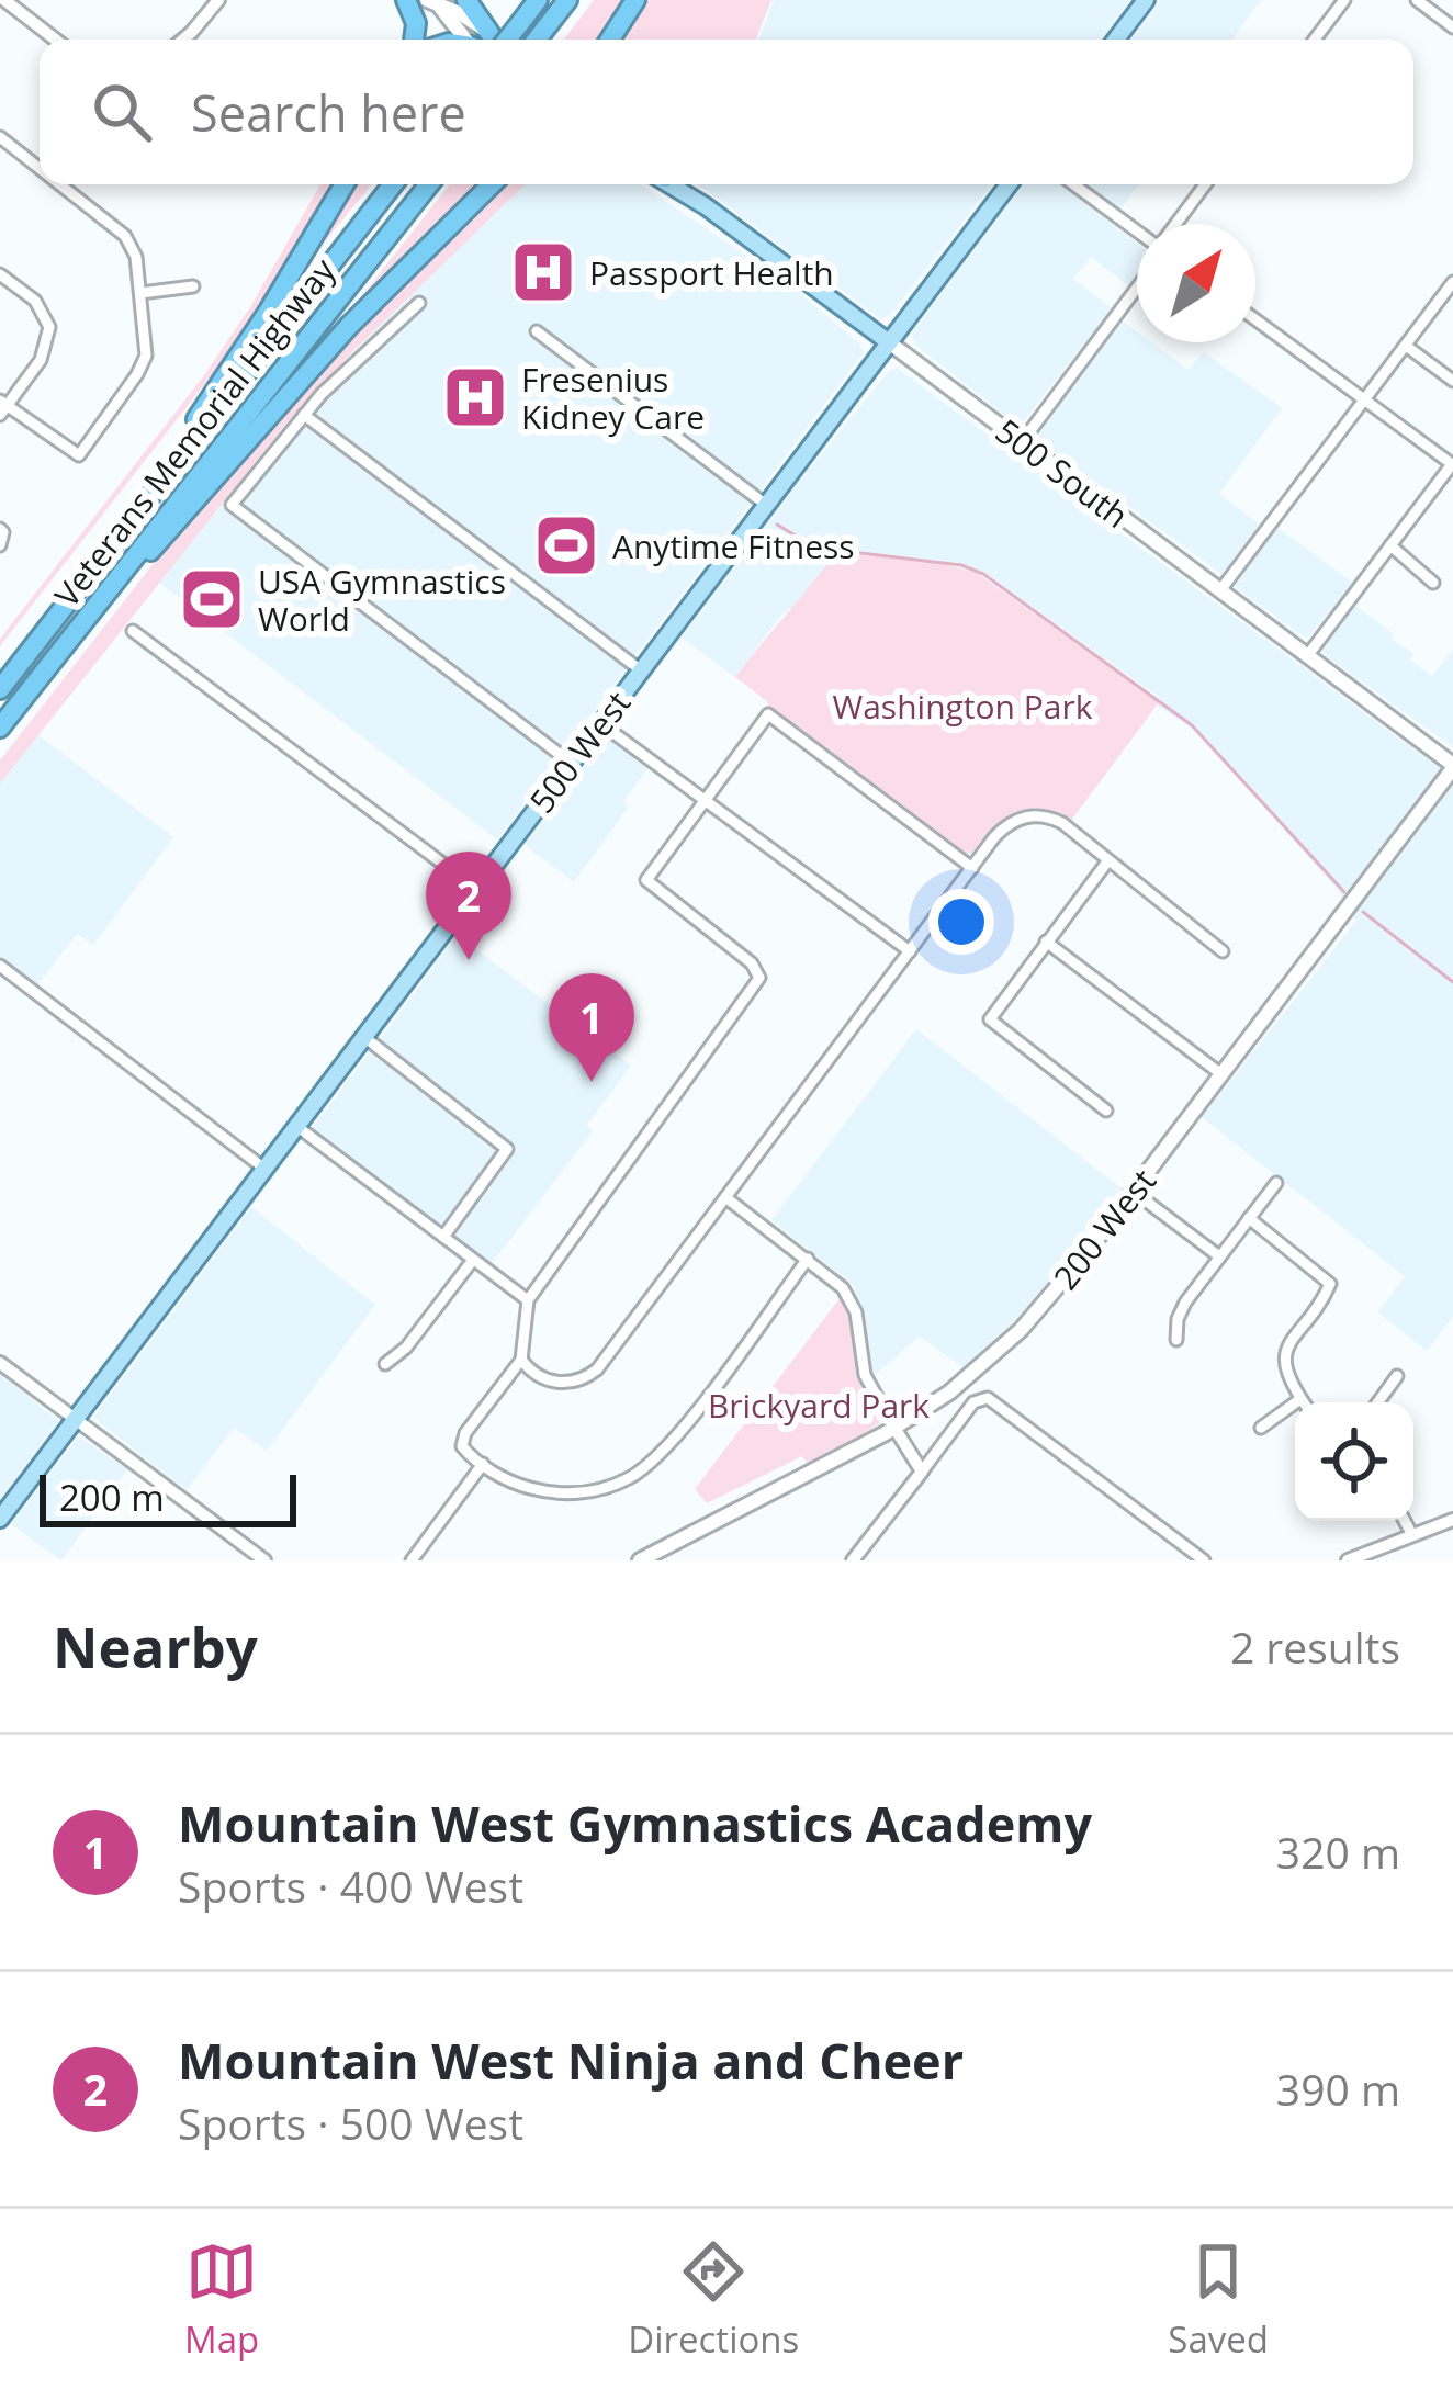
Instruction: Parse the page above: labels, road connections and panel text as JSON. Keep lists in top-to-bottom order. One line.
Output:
{"streets":{"highway":["Veterans Memorial Highway"],"main road":["500 South","500 West","200 West"]},"crossings":[["500 South","500 West"],["500 South","200 West"]],"parks":["Washington Park","Brickyard Park"],"places":{"hospital":["Passport Health","Fresenius Kidney Care"],"sports":["Anytime Fitness","USA Gymnastics World"]},"scale_bar":"200 m","north":"top right","page":{"search":"Search here","pins":["2","1"],"scale":"200 m","heading":["Nearby","2 results"],"list":[{"mark":"1","name":"Mountain West Gymnastics Academy","note":"Sports · 400 West","value":"320 m"},{"mark":"2","name":"Mountain West Ninja and Cheer","note":"Sports · 500 West","value":"390 m"}],"nav":["Map","Directions","Saved"]}}
